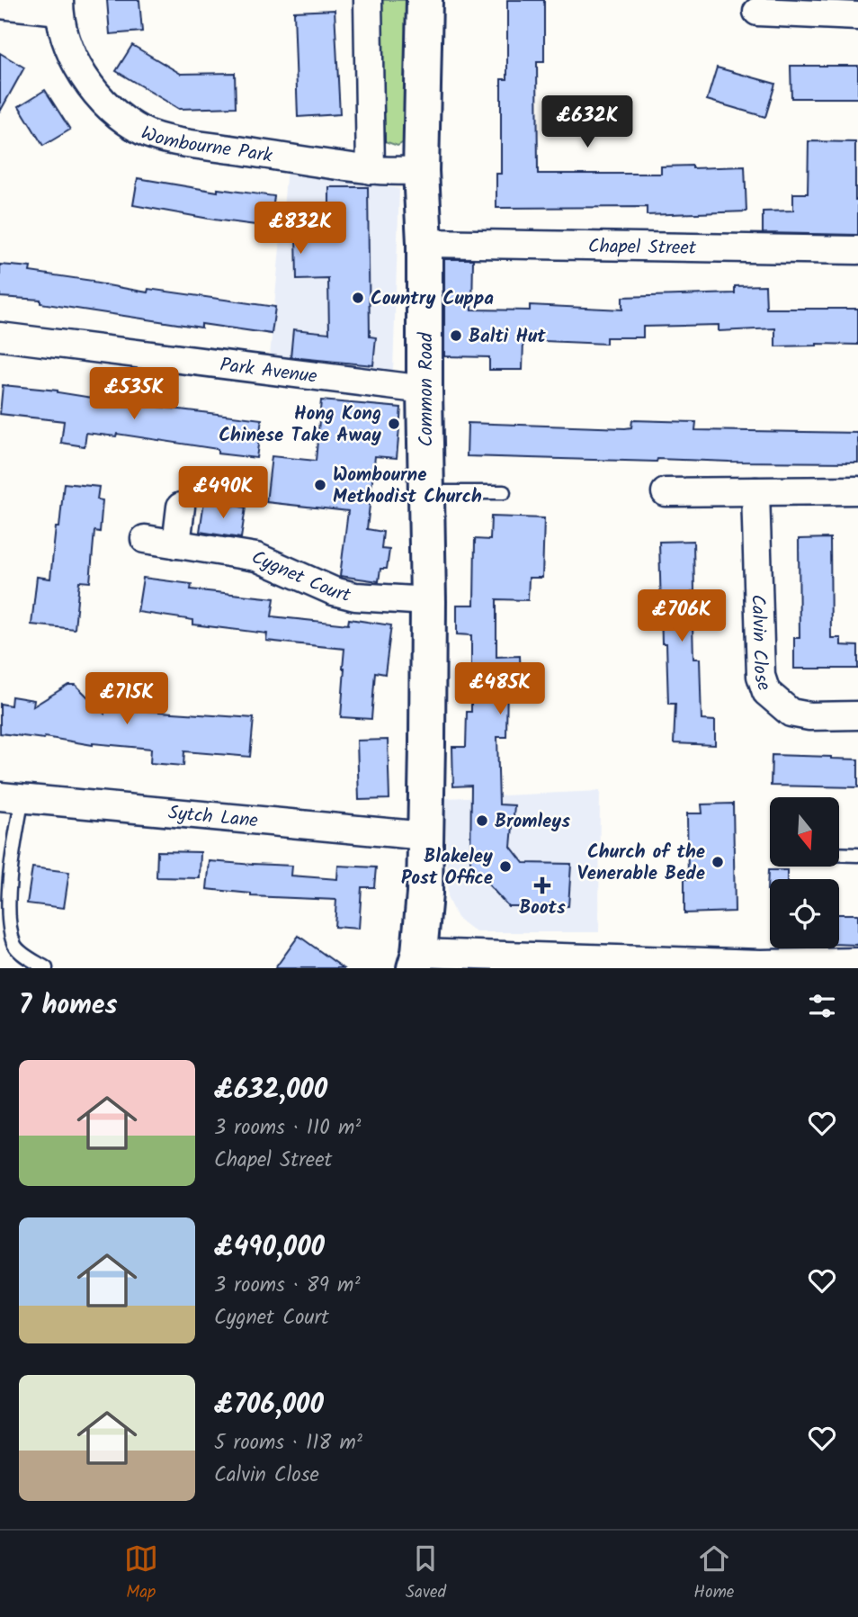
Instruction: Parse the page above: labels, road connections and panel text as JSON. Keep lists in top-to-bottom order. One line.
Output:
{"streets":{"street":["Wombourne Park","Chapel Street","Park Avenue","Common Road","Cygnet Court","Calvin Close","Sytch Lane"]},"crossings":[["Wombourne Park","Common Road"],["Chapel Street","Common Road"],["Park Avenue","Common Road"],["Common Road","Cygnet Court"],["Common Road","Sytch Lane"]],"places":{"other":["Country Cuppa","Balti Hut","Hong Kong Chinese Take Away","Wombourne Methodist Church","Bromleys","Church of the Venerable Bede","Blakeley Post Office"],"health":["Boots"]},"north":"bottom","page":{"price":["£632K","£832K","£535K","£490K","£706K","£485K","£715K"],"heading":"7 homes","list":[{"name":"£632,000","note":"3 rooms · 110 m² · Chapel Street"},{"name":"£490,000","note":"3 rooms · 89 m² · Cygnet Court"},{"name":"£706,000","note":"5 rooms · 118 m² · Calvin Close"}],"tabs":["Map","Saved","Home"]}}
